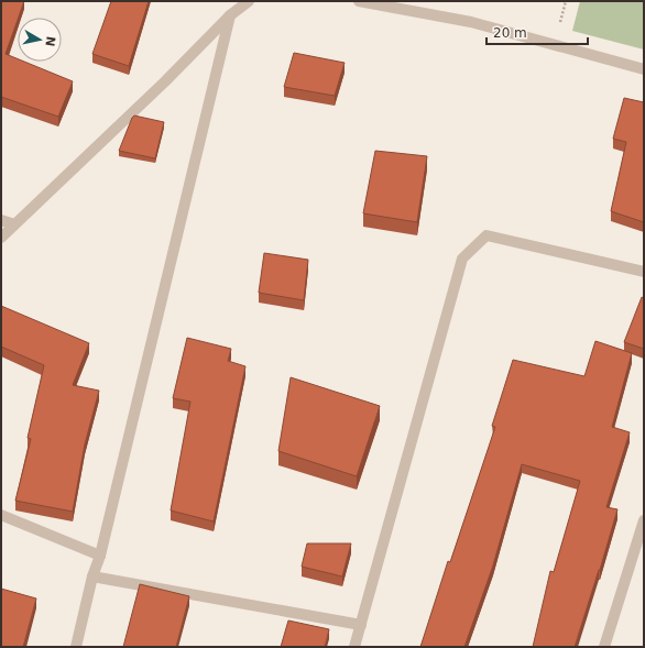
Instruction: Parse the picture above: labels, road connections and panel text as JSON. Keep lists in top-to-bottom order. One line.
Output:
{"scale_bar":"20 m","north":"right"}
